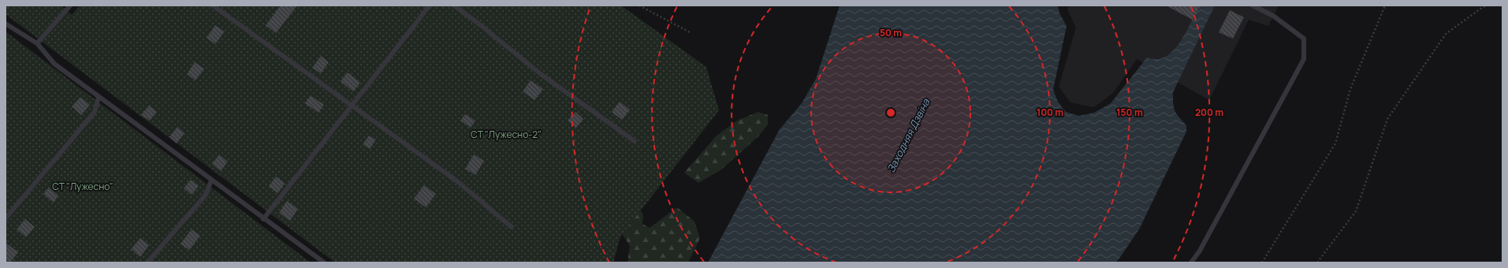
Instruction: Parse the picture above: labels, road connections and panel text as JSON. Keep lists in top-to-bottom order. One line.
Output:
{"water":["Заходняя Дзвіна"],"parks":["СТ \"Лужесно-2\"","СТ \"Лужесно\""],"rings":["50 m","100 m","150 m","200 m"]}
